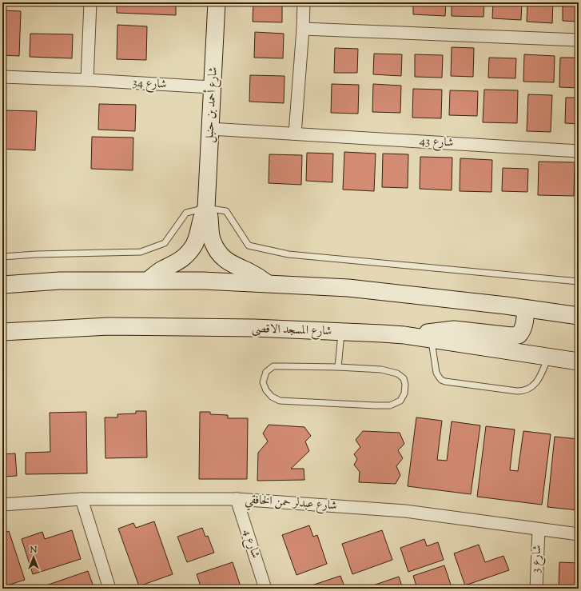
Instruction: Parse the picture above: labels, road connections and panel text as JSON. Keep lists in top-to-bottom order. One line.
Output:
{"streets":{"main road":["شارع أحمد بن حنبل","شارع المسجد الاقصى"],"street":["شارع 34","شارع 43","شارع عبدلر حمن الخافقي","شارع 4","شارع 3"]},"crossings":[["شارع 34","شارع أحمد بن حنبل"],["شارع أحمد بن حنبل","شارع 43"],["شارع عبدلر حمن الخافقي","شارع 4"],["شارع عبدلر حمن الخافقي","شارع 3"]],"north":"top"}
